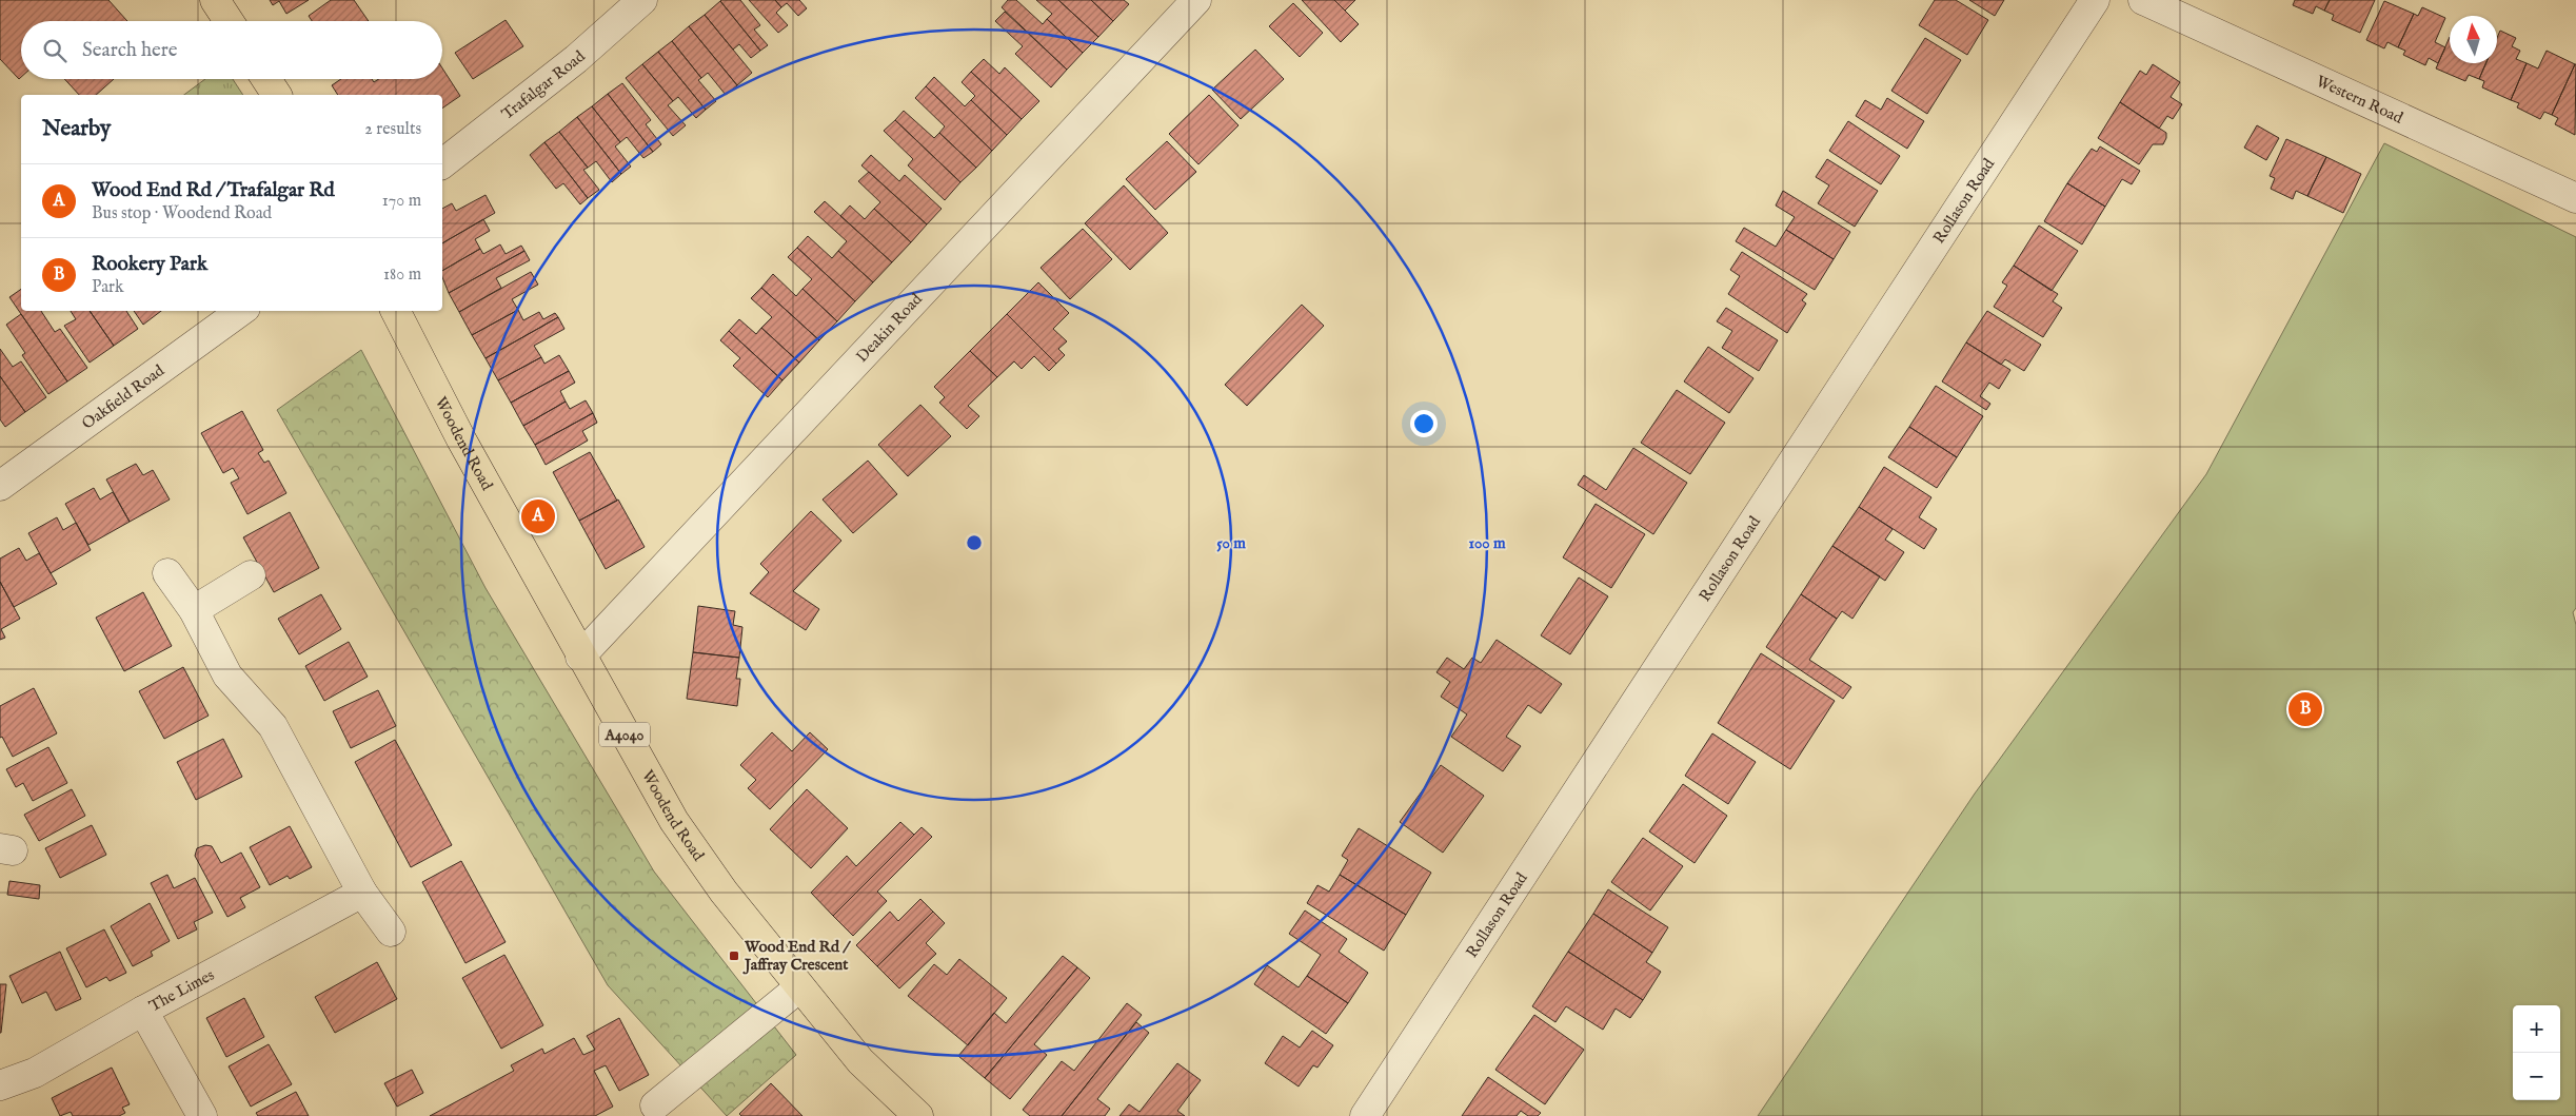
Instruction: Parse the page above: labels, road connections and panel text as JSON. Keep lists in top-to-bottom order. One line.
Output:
{"streets":{"main road":["Woodend Road","A4040"],"street":["Trafalgar Road","Western Road","Rollason Road","Deakin Road","Oakfield Road","The Limes"]},"crossings":[["Deakin Road","Woodend Road"]],"places":{"transit":["Wood End Rd / Jaffray Crescent"]},"north":"top","page":{"search":"Search here","heading":["Nearby","2 results"],"list":[{"mark":"A","name":"Wood End Rd / Trafalgar Rd","note":"Bus stop · Woodend Road","value":"170 m"},{"mark":"B","name":"Rookery Park","note":"Park","value":"180 m"}],"pins":["A","B"],"map_buttons":["+","−"]},"rings":["50 m","100 m"]}
